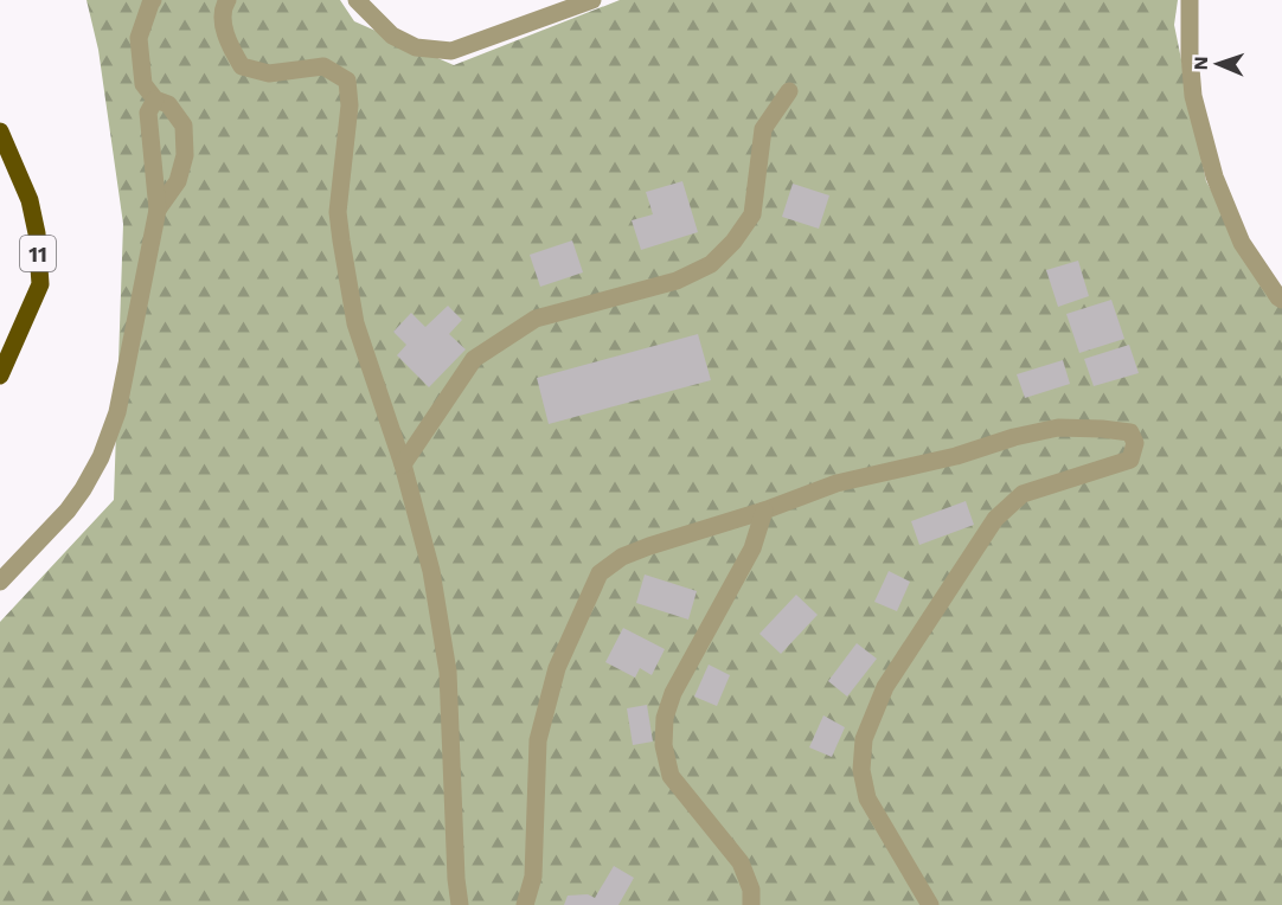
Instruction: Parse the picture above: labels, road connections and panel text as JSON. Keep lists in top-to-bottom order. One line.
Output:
{"streets":{"main road":["11"]},"north":"left"}
